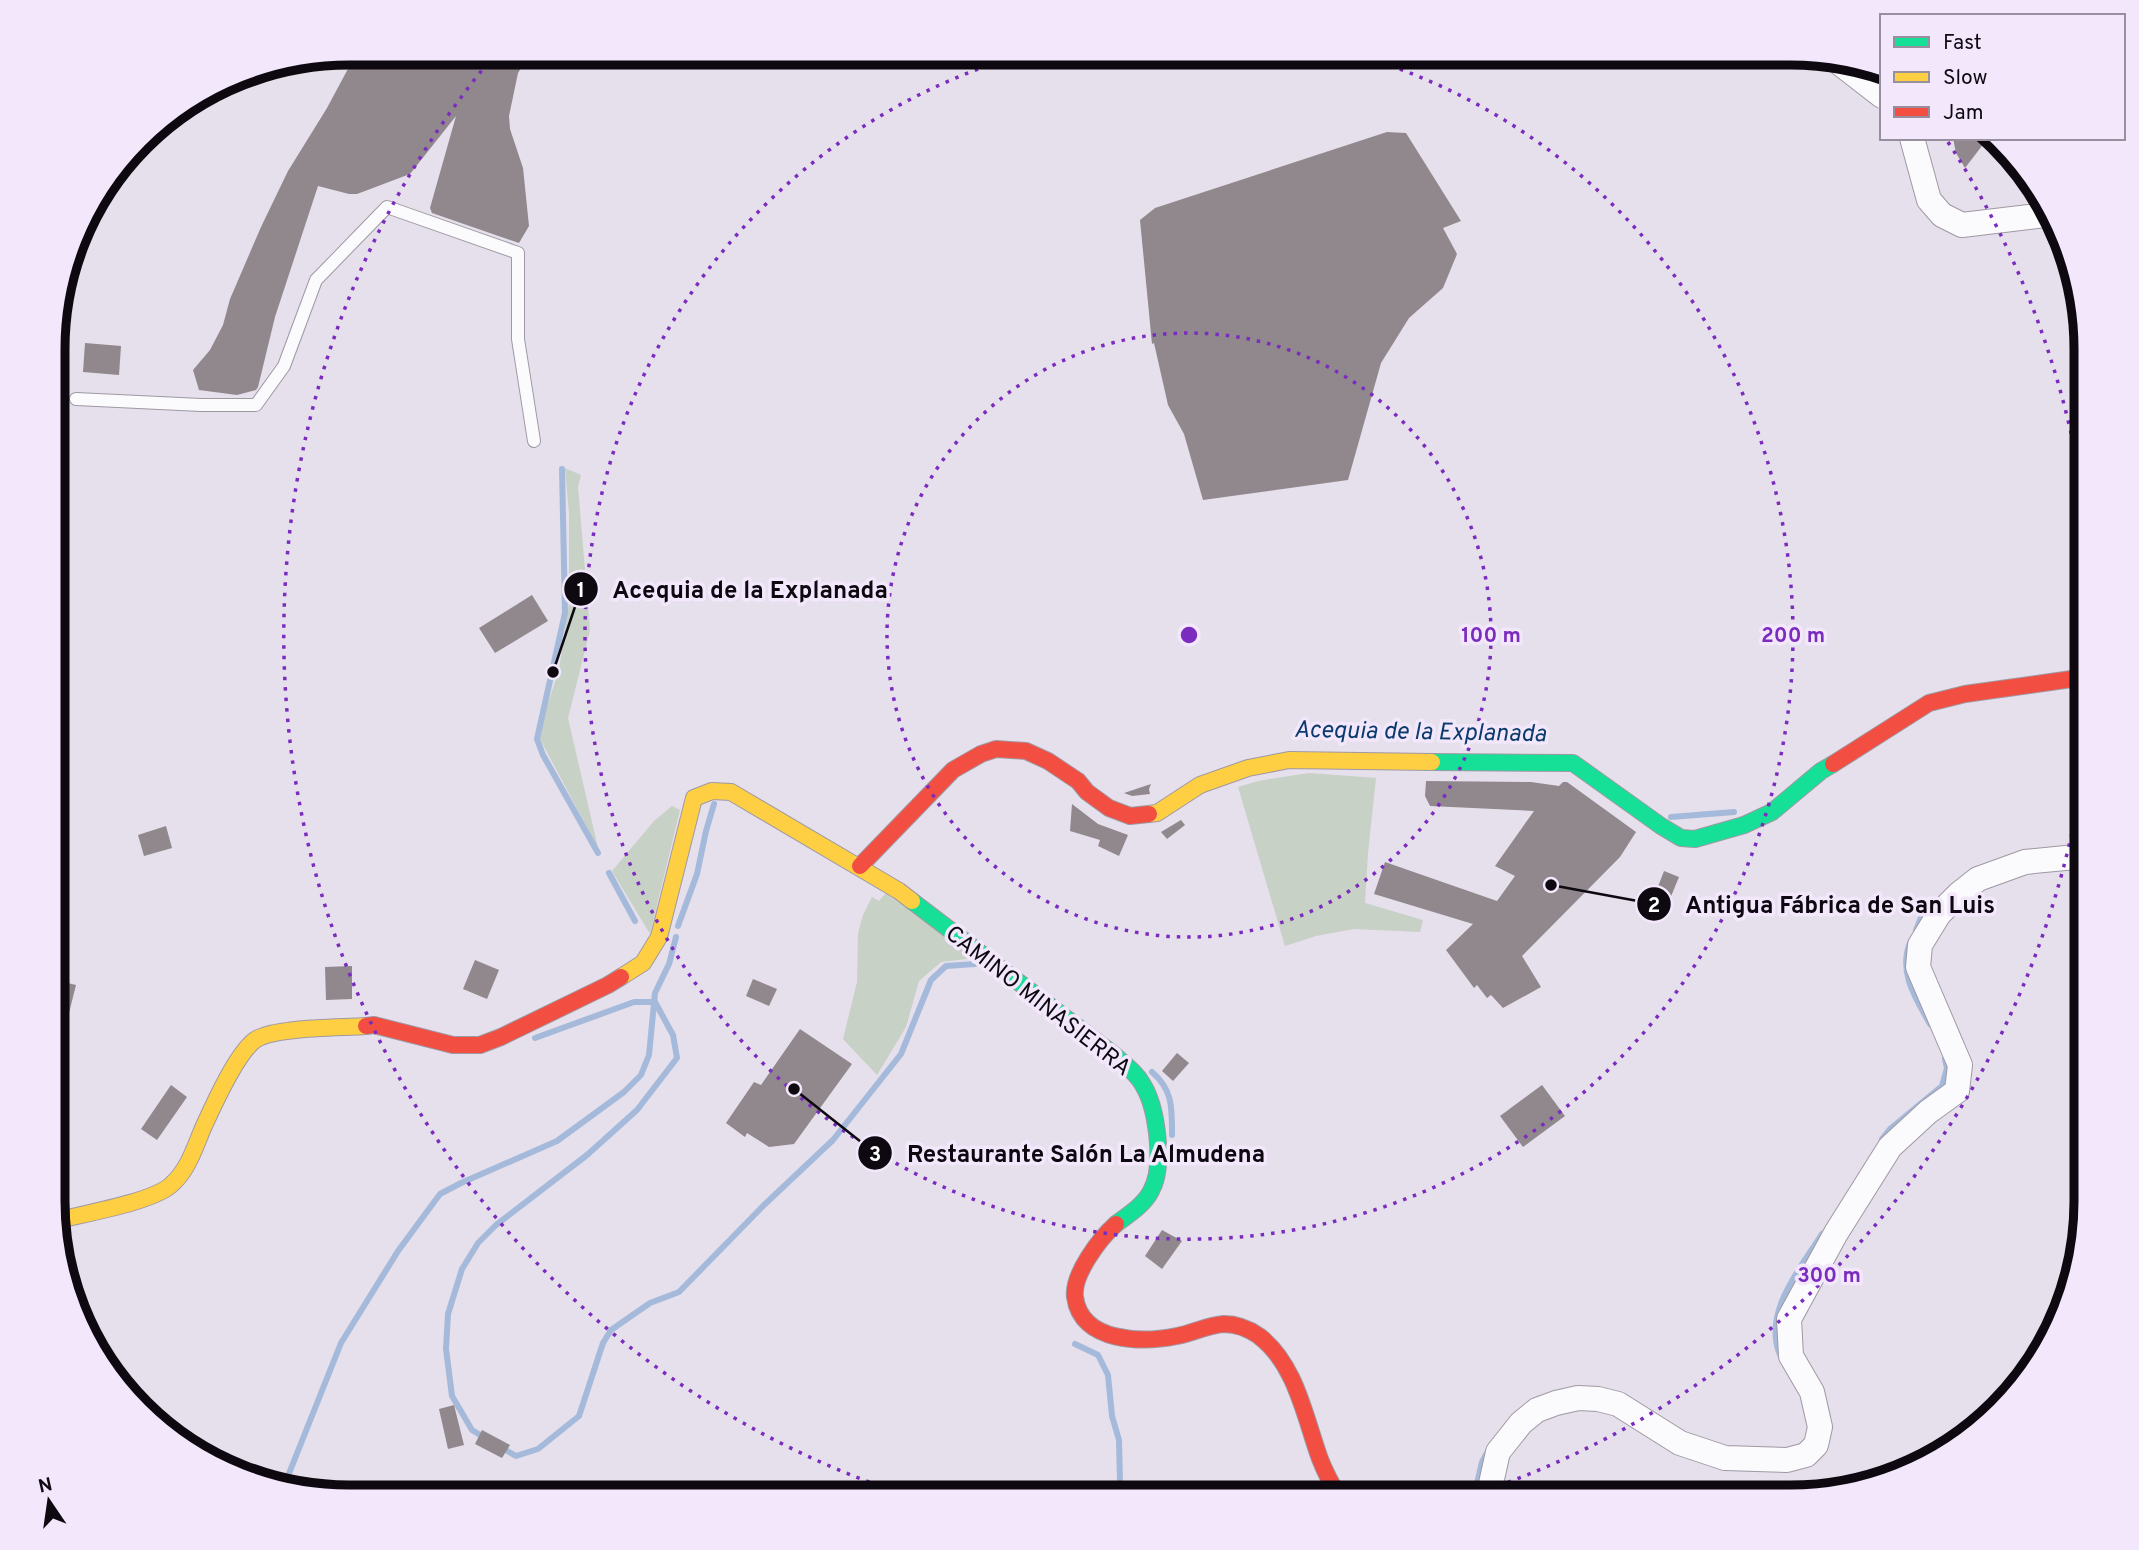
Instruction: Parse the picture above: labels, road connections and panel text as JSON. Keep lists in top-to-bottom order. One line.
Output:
{"streets":{"street":["CAMINO MINASIERRA"]},"water":["Acequia de la Explanada"],"places":["Acequia de la Explanada","Antigua Fábrica de San Luis","Restaurante Salón La Almudena"],"legend":["Fast","Slow","Jam"],"north":"top","rings":["100 m","200 m","300 m"]}
